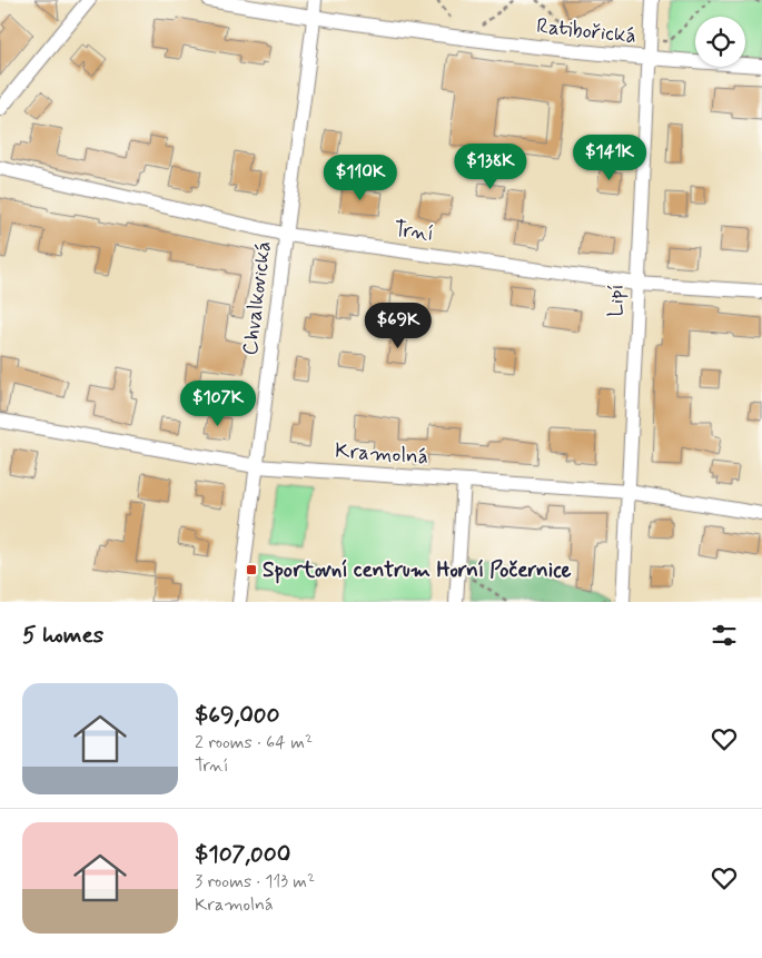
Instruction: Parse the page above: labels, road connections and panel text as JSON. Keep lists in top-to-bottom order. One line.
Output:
{"streets":{"street":["Ratibořická","Trní","Chvalkovická","Lipí","Kramolná"]},"crossings":[["Ratibořická","Chvalkovická"],["Ratibořická","Lipí"],["Trní","Chvalkovická"],["Trní","Lipí"],["Chvalkovická","Kramolná"],["Lipí","Kramolná"]],"places":{"transit":["Sportovní centrum Horní Počernice"]},"page":{"price":["$141K","$138K","$110K","$69K","$107K"],"heading":"5 homes","list":[{"name":"$69,000","note":"2 rooms · 64 m² · Trní"},{"name":"$107,000","note":"3 rooms · 113 m² · Kramolná"}]}}
